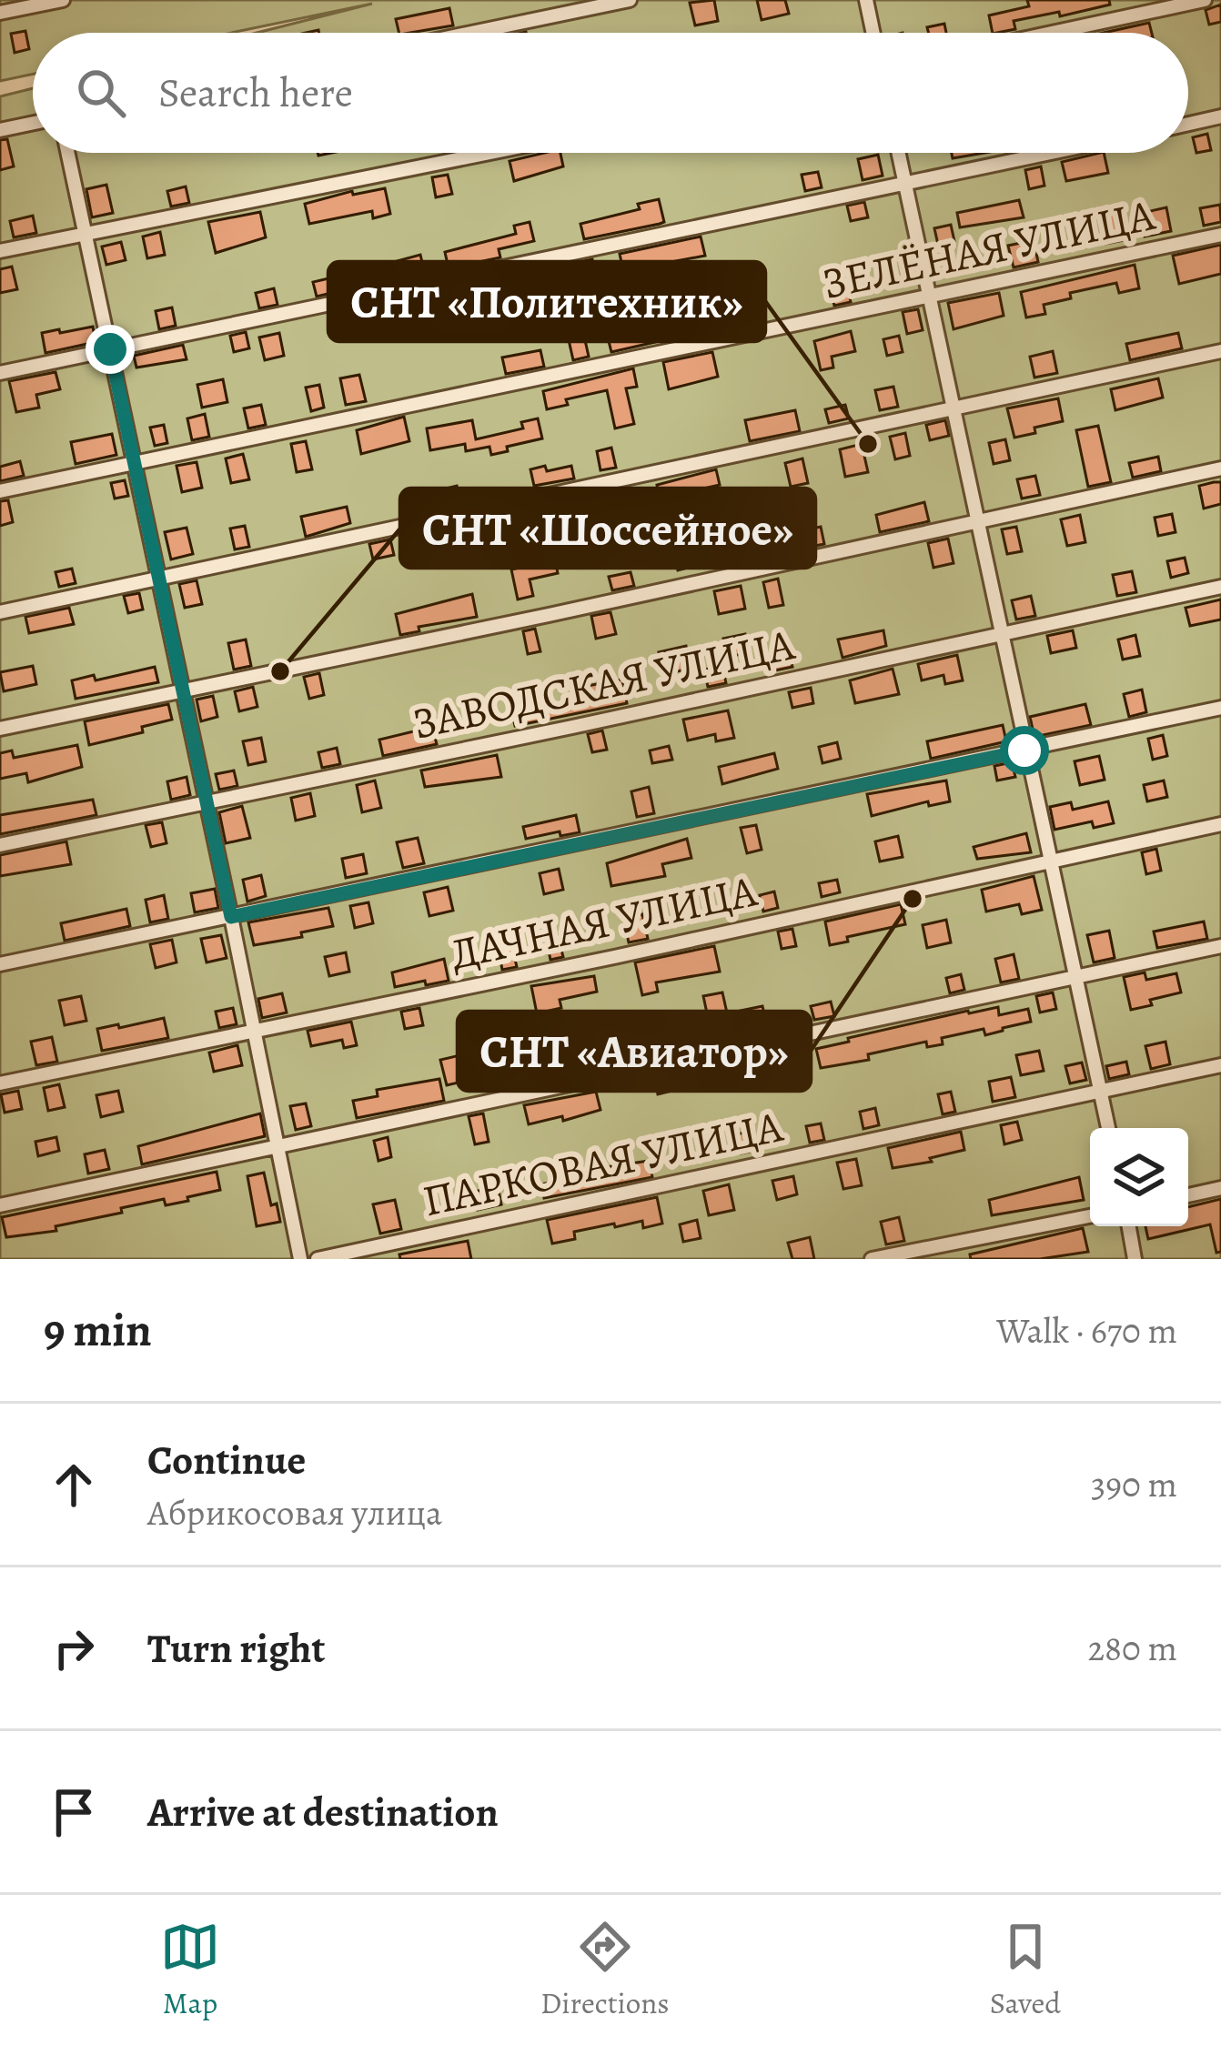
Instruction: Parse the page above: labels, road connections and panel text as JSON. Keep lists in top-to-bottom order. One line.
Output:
{"streets":{"street":["ЗЕЛЁНАЯ УЛИЦА","ЗАВОДСКАЯ УЛИЦА","ДАЧНАЯ УЛИЦА","ПАРКОВАЯ УЛИЦА"]},"places":["СНТ «Политехник»","СНТ «Шоссейное»","СНТ «Авиатор»"],"page":{"search":"Search here","heading":["9 min","Walk · 670 m"],"list":[["Continue","Абрикосовая улица","390 m"],["Turn right","280 m"],"Arrive at destination"],"nav":["Map","Directions","Saved"]}}
